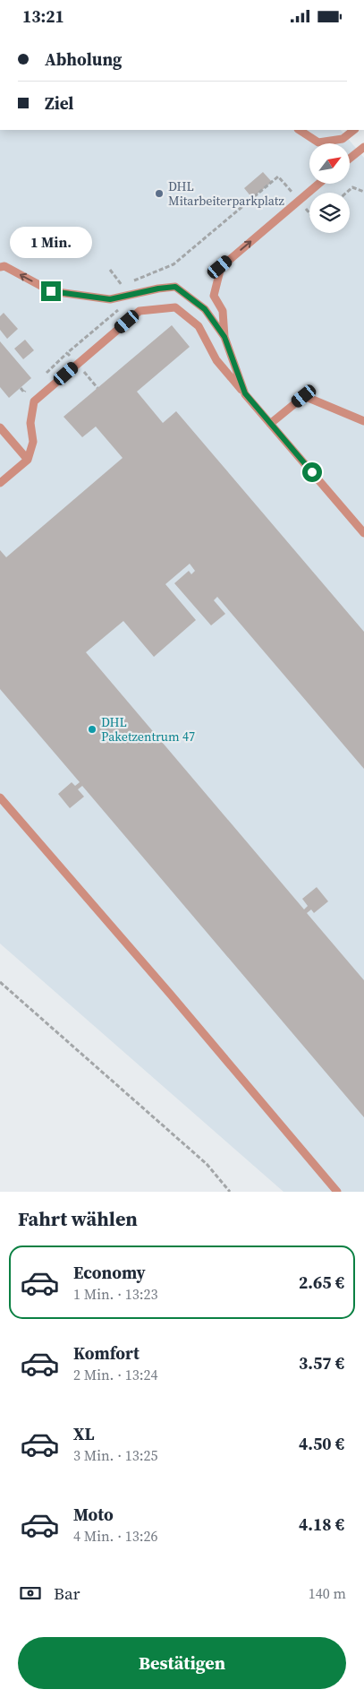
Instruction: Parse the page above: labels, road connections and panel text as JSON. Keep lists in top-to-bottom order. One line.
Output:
{"places":["DHL Mitarbeiterparkplatz","DHL Paketzentrum 47"],"north":"top right","page":{"status":"13:21","banner":["Abholung","Ziel"],"bubble":"1 Min.","heading":"Fahrt wählen","list":[{"name":"Economy","note":"1 Min. · 13:23","value":"2.65 €"},{"name":"Komfort","note":"2 Min. · 13:24","value":"3.57 €"},{"name":"XL","note":"3 Min. · 13:25","value":"4.50 €"},{"name":"Moto","note":"4 Min. · 13:26","value":"4.18 €"}],"pay":["Bar","140 m"],"buttons":"Bestätigen"}}
